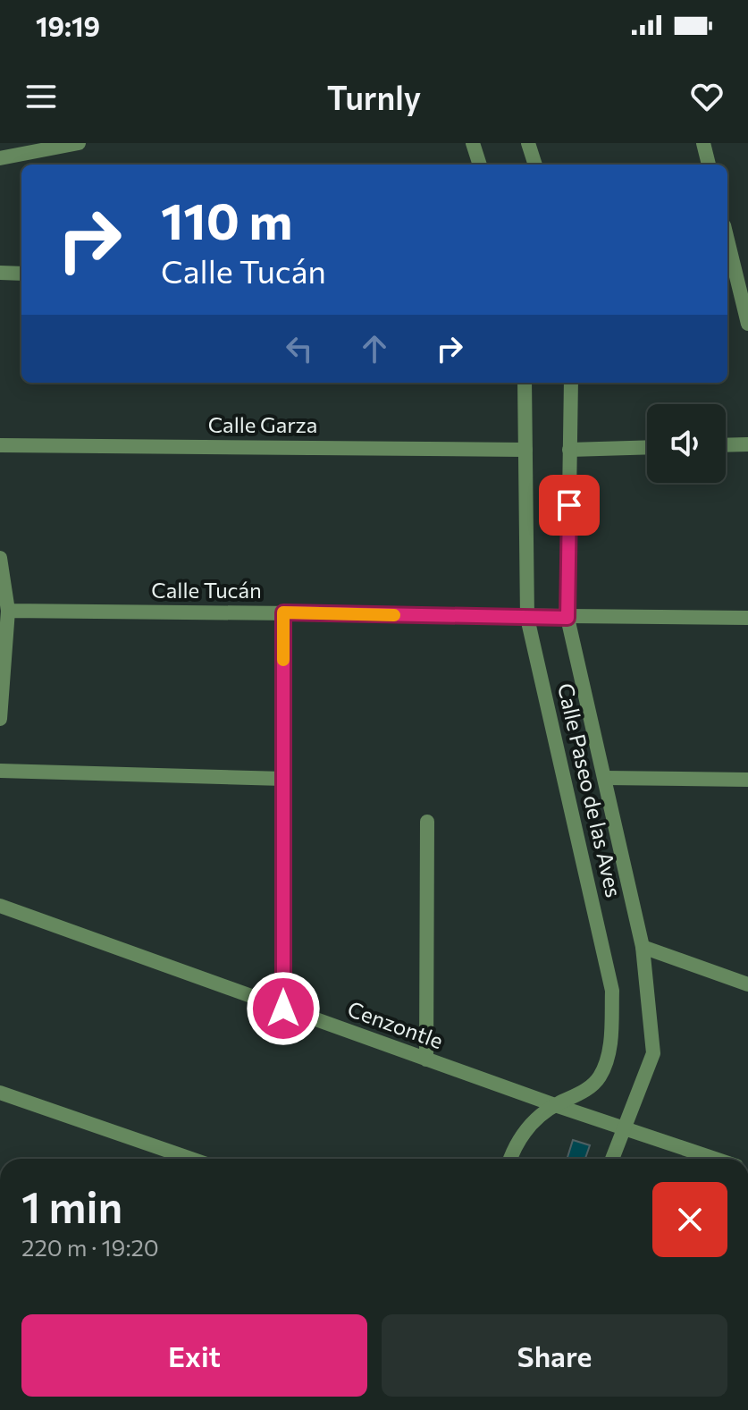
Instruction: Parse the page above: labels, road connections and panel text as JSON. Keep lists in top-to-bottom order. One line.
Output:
{"streets":{"street":["Calle Garza","Calle Tucán","Calle Paseo de las Aves","Cenzontle"]},"crossings":[["Calle Garza","Calle Paseo de las Aves"],["Calle Tucán","Calle Paseo de las Aves"],["Calle Paseo de las Aves","Cenzontle"]],"page":{"status":"19:19","header":"Turnly","turn":["110 m","Calle Tucán"],"heading":["1 min","220 m · 19:20"],"buttons":["Exit","Share"]}}
